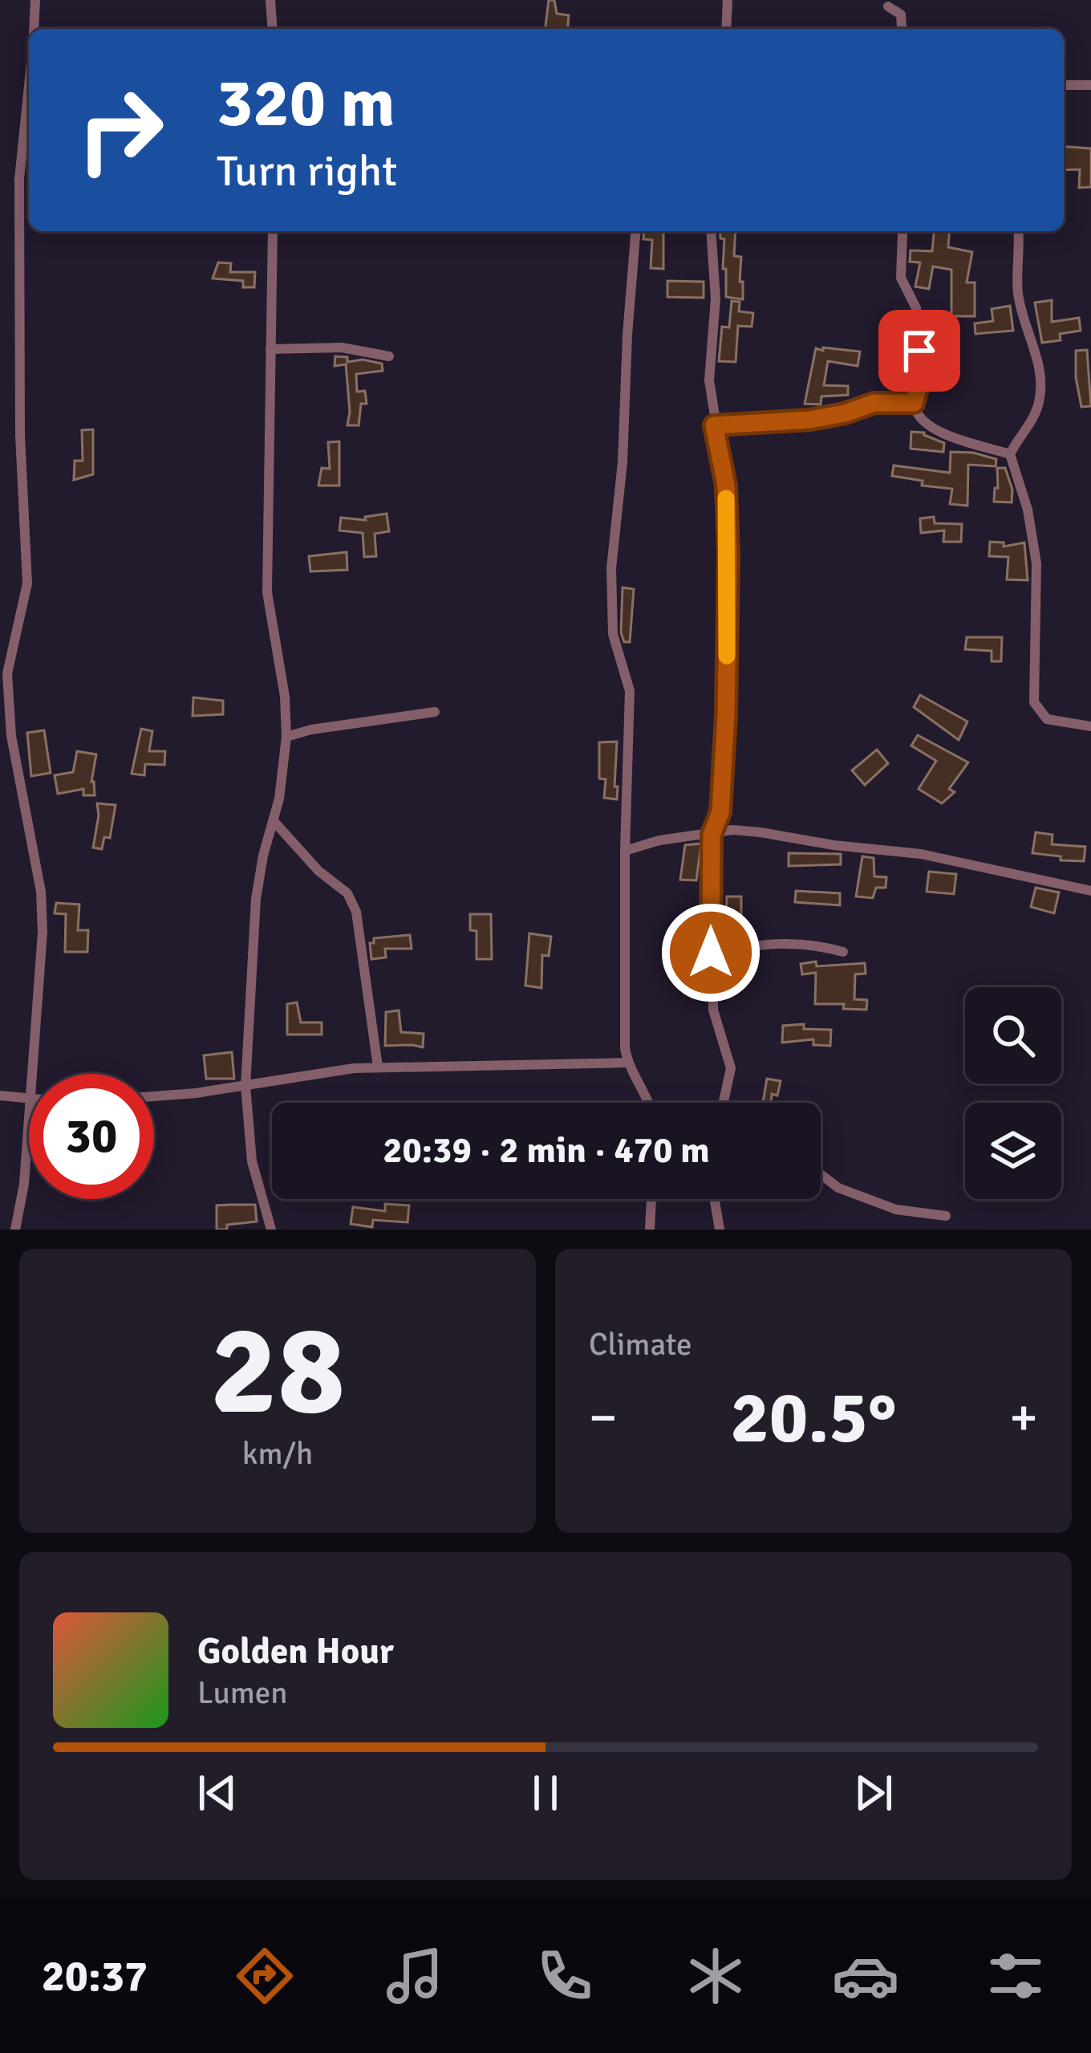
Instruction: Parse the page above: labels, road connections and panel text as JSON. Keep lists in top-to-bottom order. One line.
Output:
{"page":{"turn":["320 m","Turn right"],"limit":"30","trip":"20:39 · 2 min · 470 m","tile":[["28","km/h"],"Climate"],"heat":["−","20.5°","+"],"song":["Golden Hour","Lumen"],"tabs":"20:37"}}
